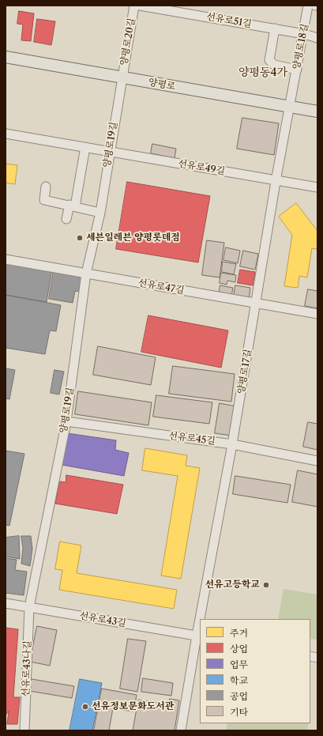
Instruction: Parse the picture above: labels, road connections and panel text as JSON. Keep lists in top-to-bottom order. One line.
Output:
{"streets":{"main road":["양평로"],"street":["선유로51길","양평로20길","양평로18길","양평로19길","선유로49길","선유로47길","양평로17길","선유로45길","선유로43길","선유로43나길"]},"crossings":[["선유로51길","양평로18길"],["양평로20길","양평로"],["양평로20길","양평로19길"],["양평로18길","양평로"],["양평로18길","양평로17길"],["양평로","양평로19길"],["양평로","양평로17길"],["양평로19길","선유로49길"],["양평로19길","선유로47길"],["양평로19길","선유로45길"],["양평로19길","선유로43길"],["양평로19길","선유로43나길"],["선유로49길","양평로17길"],["선유로47길","양평로17길"],["양평로17길","선유로45길"],["양평로17길","선유로43길"],["선유로43길","선유로43나길"]],"districts":["양평동4가"],"places":["세븐일레븐 양평롯데점","선유고등학교","선유정보문화도서관"],"legend":["주거","상업","업무","학교","공업","기타"]}
